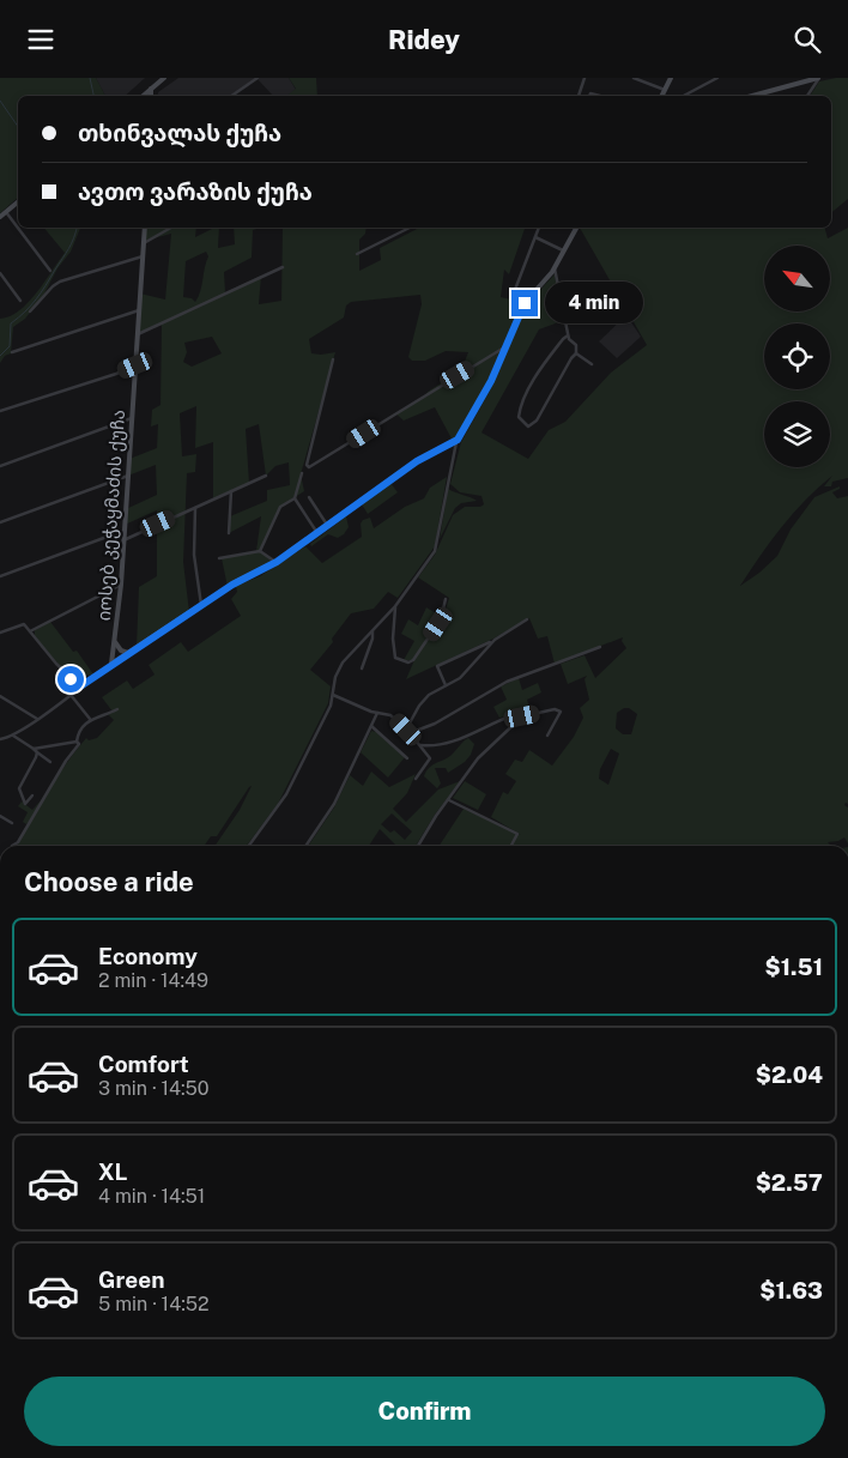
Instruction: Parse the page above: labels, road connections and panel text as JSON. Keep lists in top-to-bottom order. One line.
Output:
{"streets":{"street":["იოსებ კეჭაყმაძის ქუჩა"]},"north":"top left","page":{"header":"Ridey","banner":["თხინვალას ქუჩა","ავთო ვარაზის ქუჩა"],"bubble":"4 min","heading":"Choose a ride","list":[{"name":"Economy","note":"2 min · 14:49","value":"$1.51"},{"name":"Comfort","note":"3 min · 14:50","value":"$2.04"},{"name":"XL","note":"4 min · 14:51","value":"$2.57"},{"name":"Green","note":"5 min · 14:52","value":"$1.63"}],"buttons":"Confirm"}}
